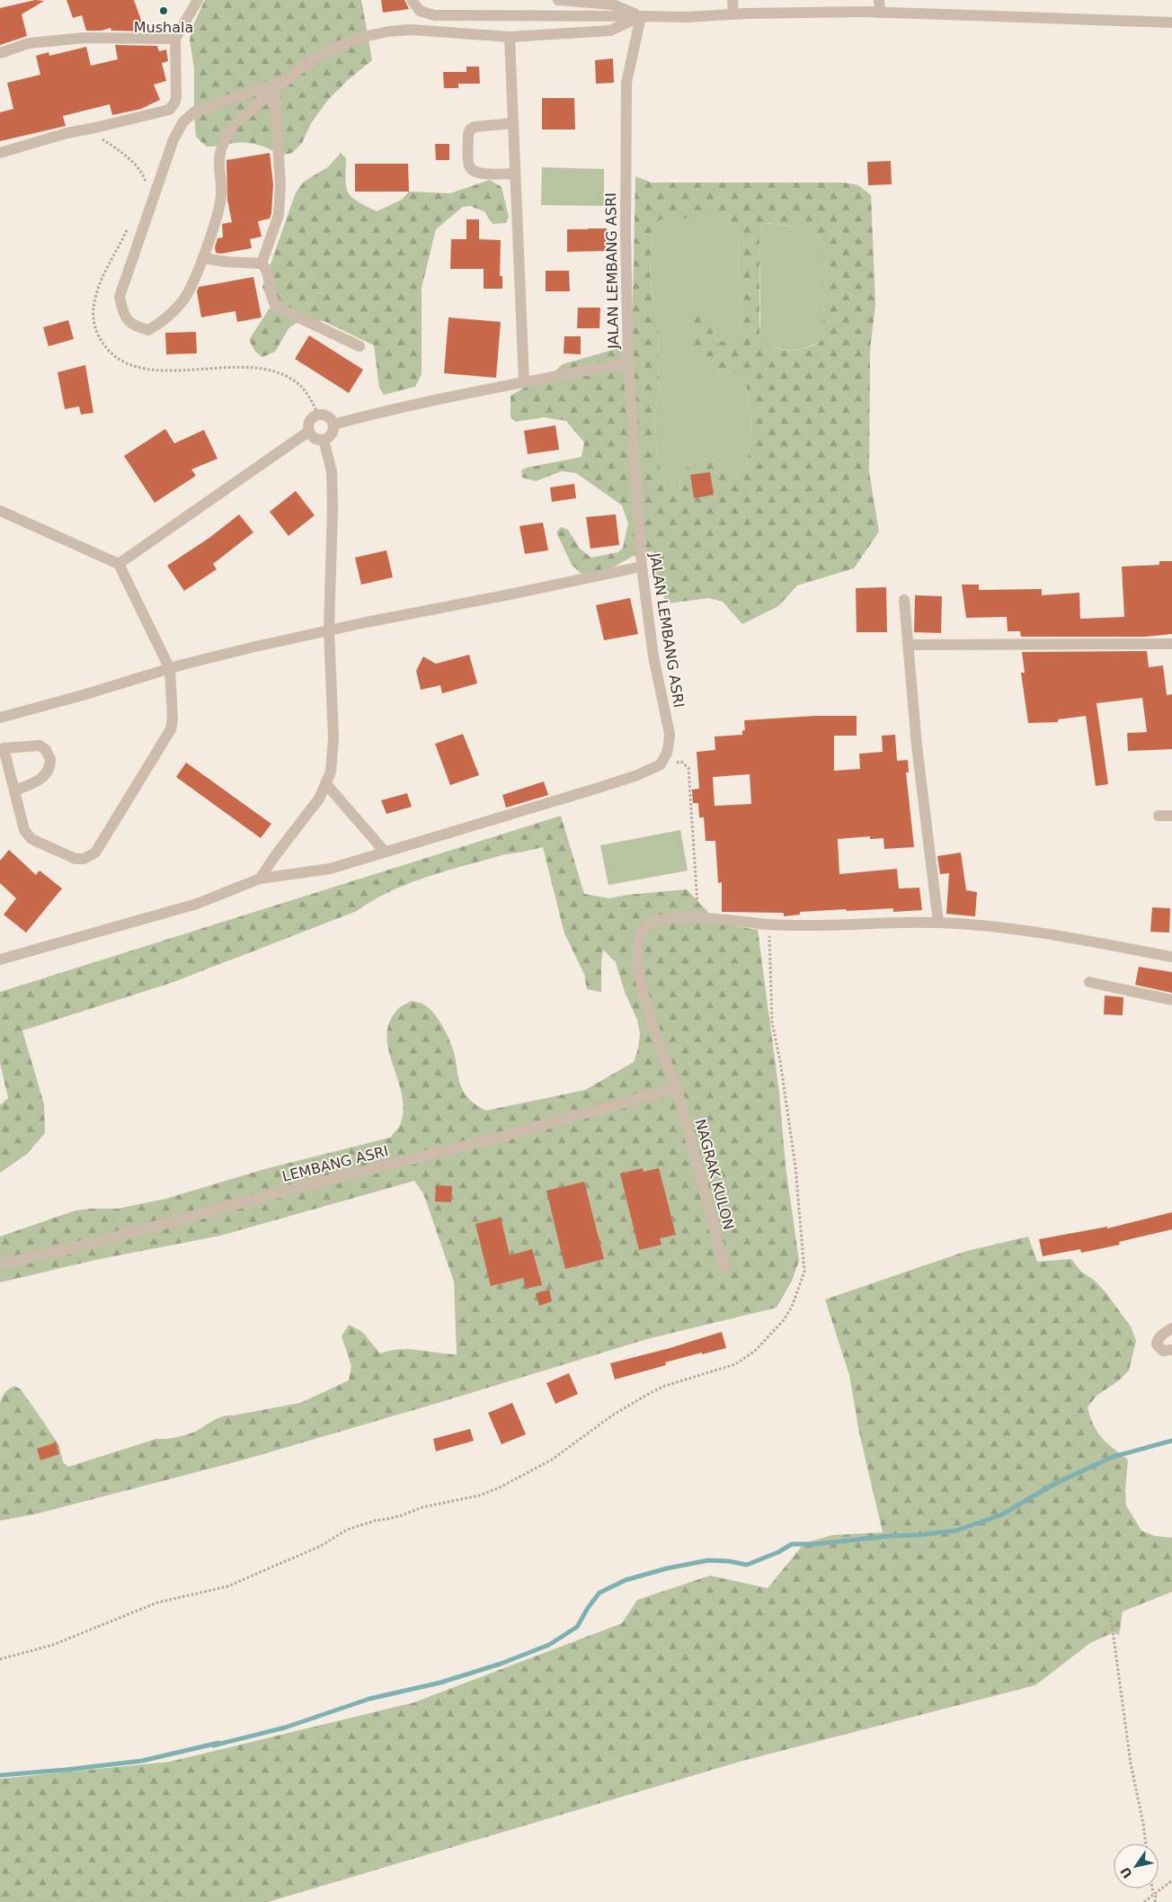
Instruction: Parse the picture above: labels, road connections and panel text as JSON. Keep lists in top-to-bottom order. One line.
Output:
{"streets":{"street":["JALAN LEMBANG ASRI","LEMBANG ASRI","NAGRAK KULON"]},"crossings":[["LEMBANG ASRI","NAGRAK KULON"]],"places":["Mushala"],"north":"bottom left"}
